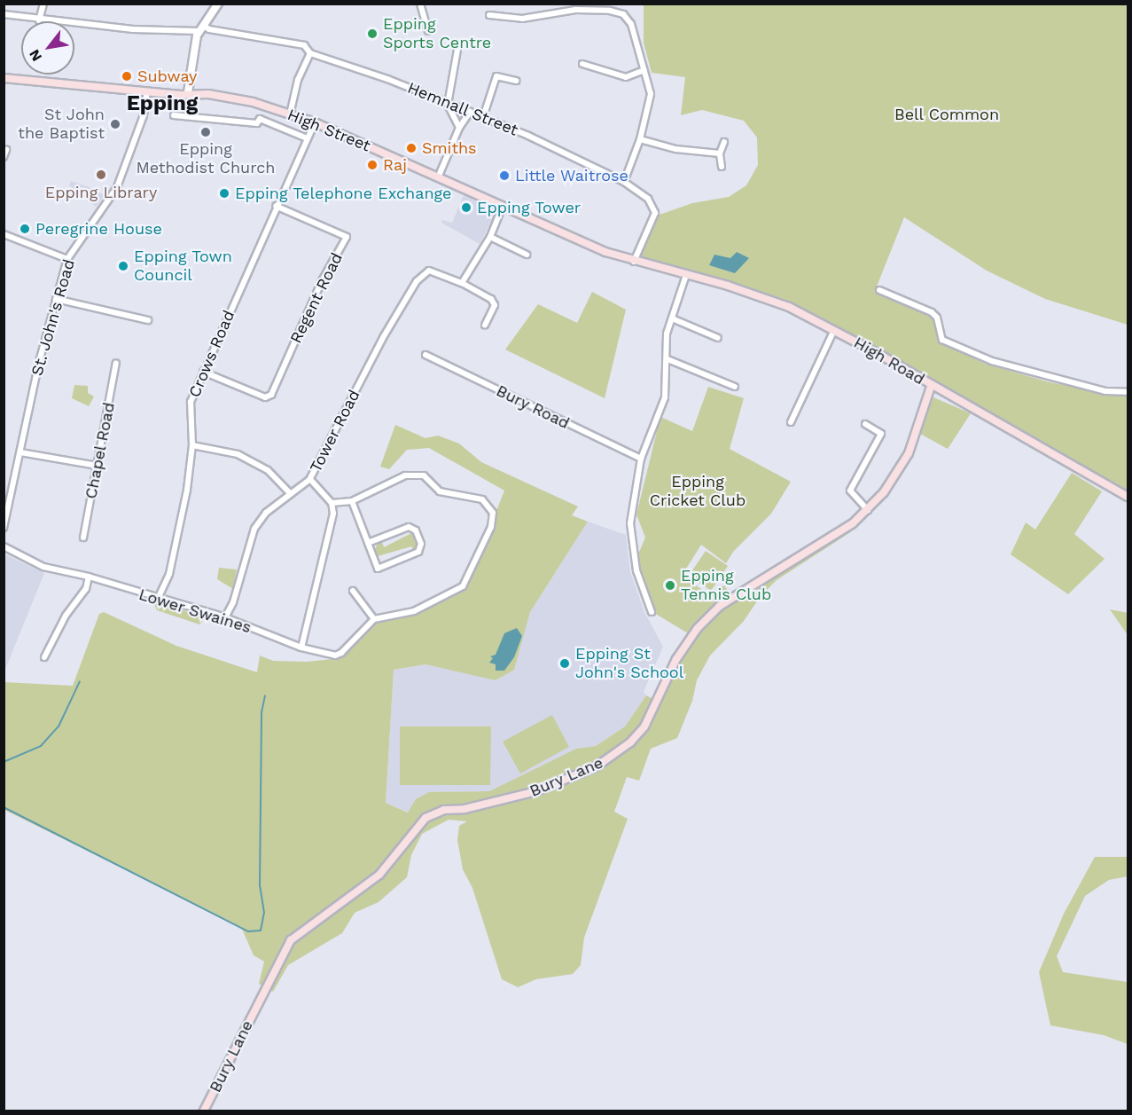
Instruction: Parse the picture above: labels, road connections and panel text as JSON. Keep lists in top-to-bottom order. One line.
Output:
{"streets":{"main road":["High Street","High Road","Bury Lane"],"street":["Hemnall Street","Regent Road","St. John's Road","Crows Road","Bury Road","Tower Road","Chapel Road","Lower Swaines"]},"crossings":[["Hemnall Street","High Street"],["Hemnall Street","High Road"],["High Street","St. John's Road"],["High Street","Crows Road"],["High Street","High Road"],["Regent Road","Crows Road"],["Crows Road","Lower Swaines"],["High Road","Bury Lane"],["Tower Road","Lower Swaines"]],"districts":["Epping"],"parks":["Bell Common","Epping Cricket Club"],"places":["Epping Sports Centre","Subway","St John the Baptist","Epping Methodist Church","Smiths","Raj","Epping Library","Little Waitrose","Epping Telephone Exchange","Epping Tower","Peregrine House","Epping Town Council","Epping Tennis Club","Epping St John's School"],"north":"bottom left"}
